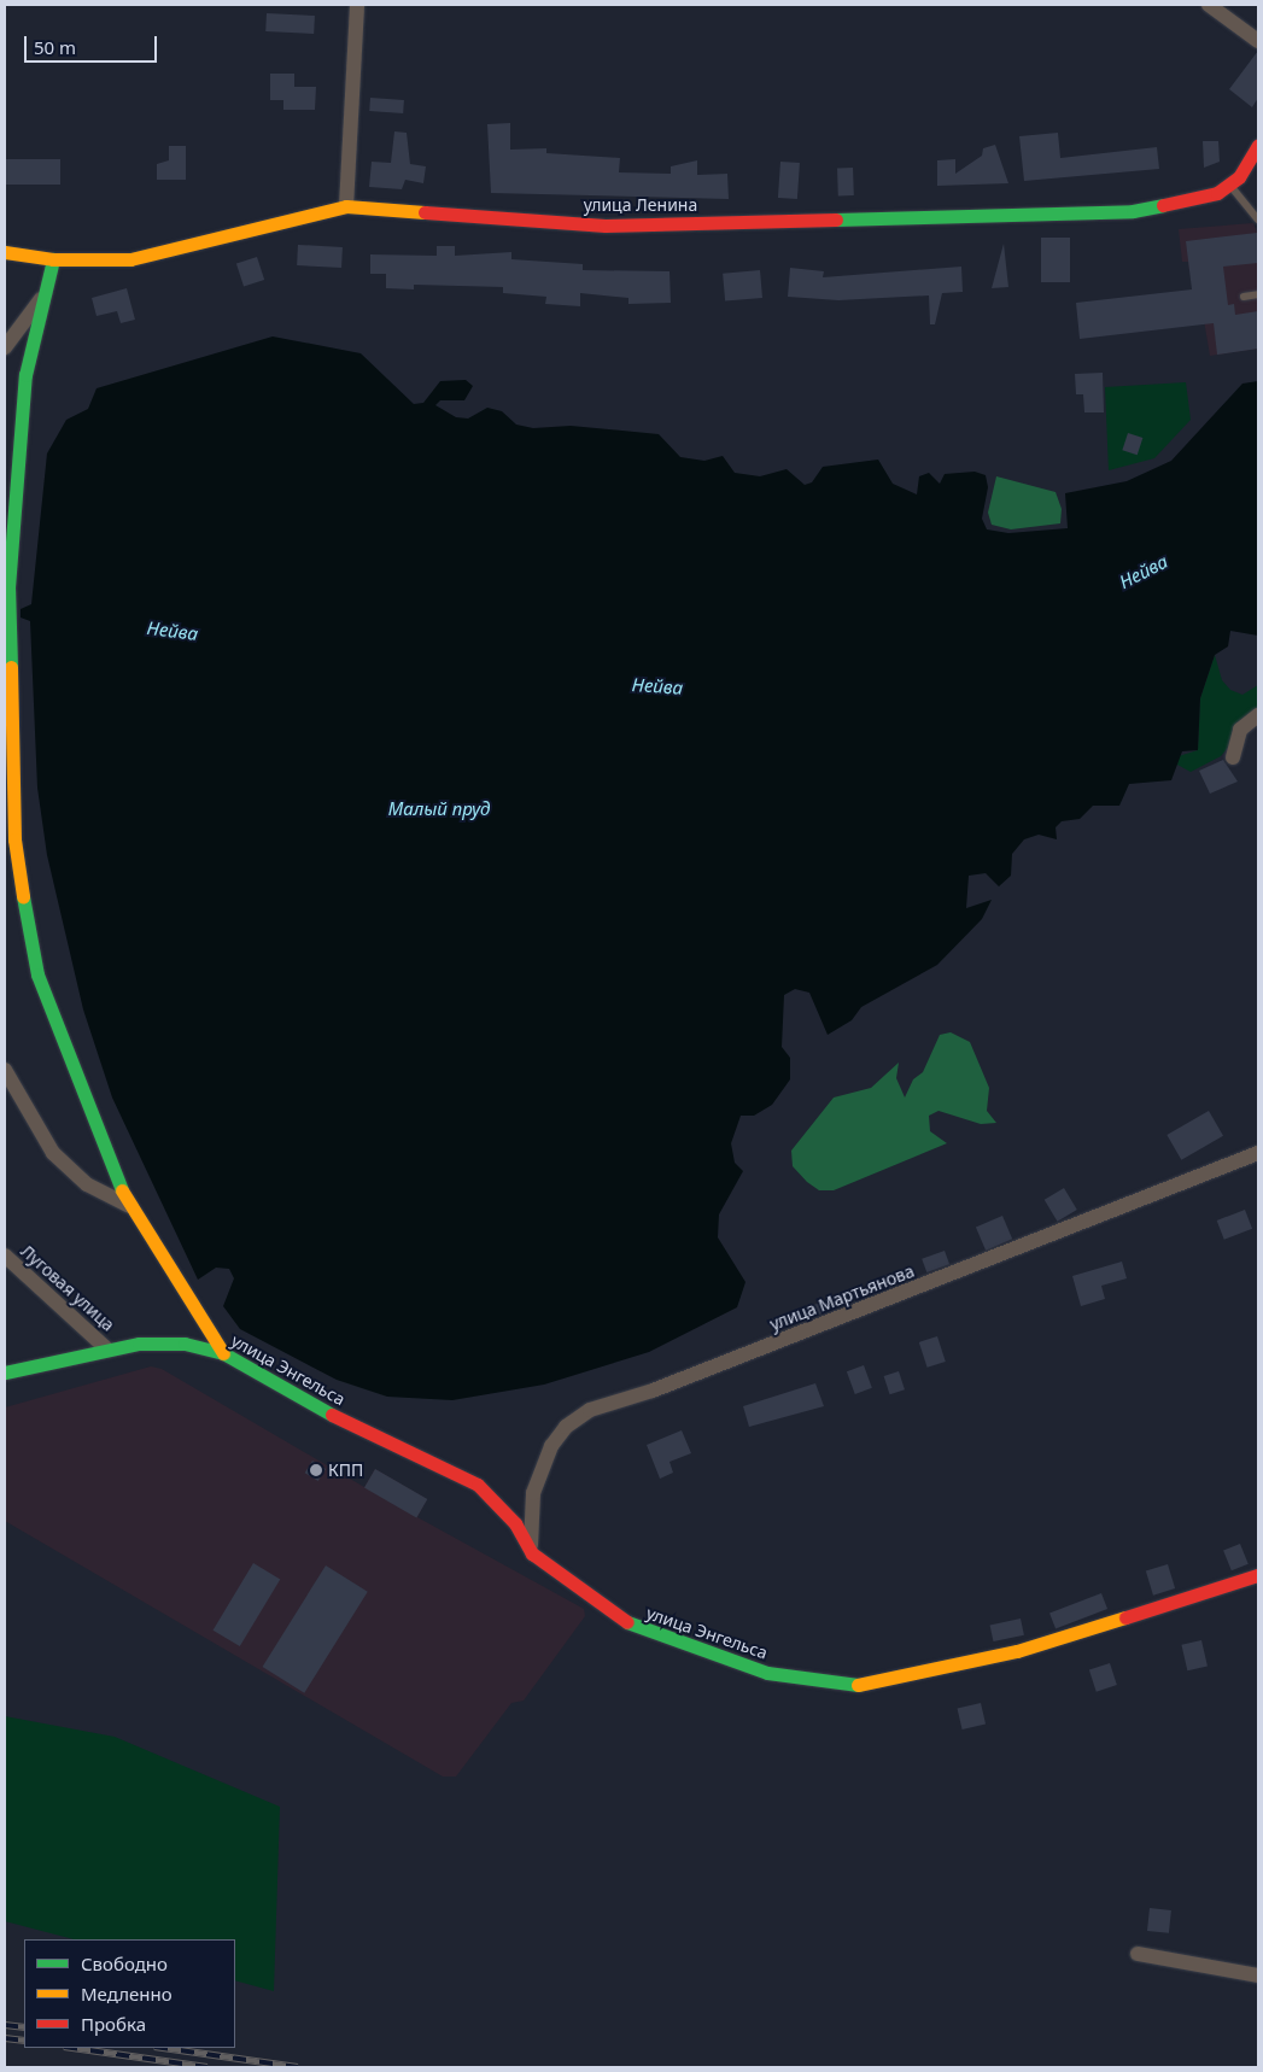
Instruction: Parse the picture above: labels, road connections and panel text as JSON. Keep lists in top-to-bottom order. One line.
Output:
{"streets":{"street":["улица Ленина","Луговая улица","улица Мартьянова","улица Энгельса"]},"crossings":[["Луговая улица","улица Энгельса"],["улица Мартьянова","улица Энгельса"]],"water":["Нейва","Малый пруд"],"places":["КПП"],"legend":["Свободно","Медленно","Пробка"],"scale_bar":"50 m"}
